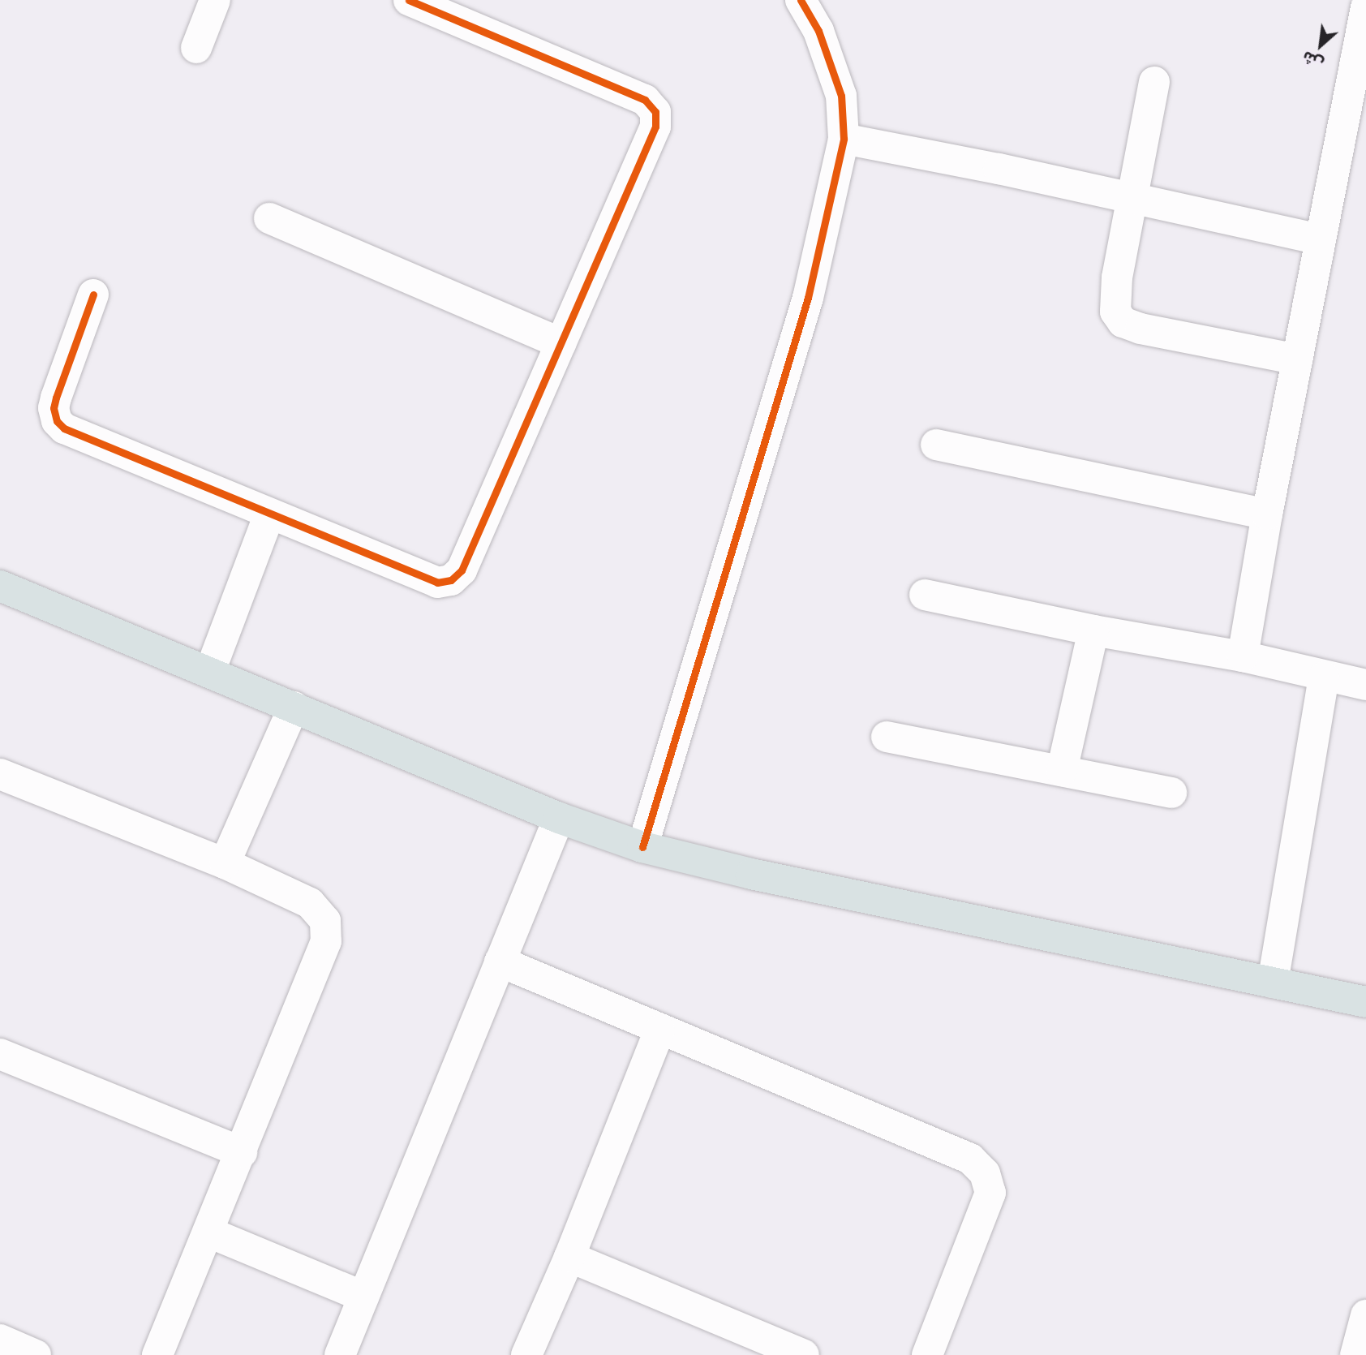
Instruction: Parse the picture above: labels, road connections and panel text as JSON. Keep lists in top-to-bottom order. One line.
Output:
{"north":"bottom left"}
